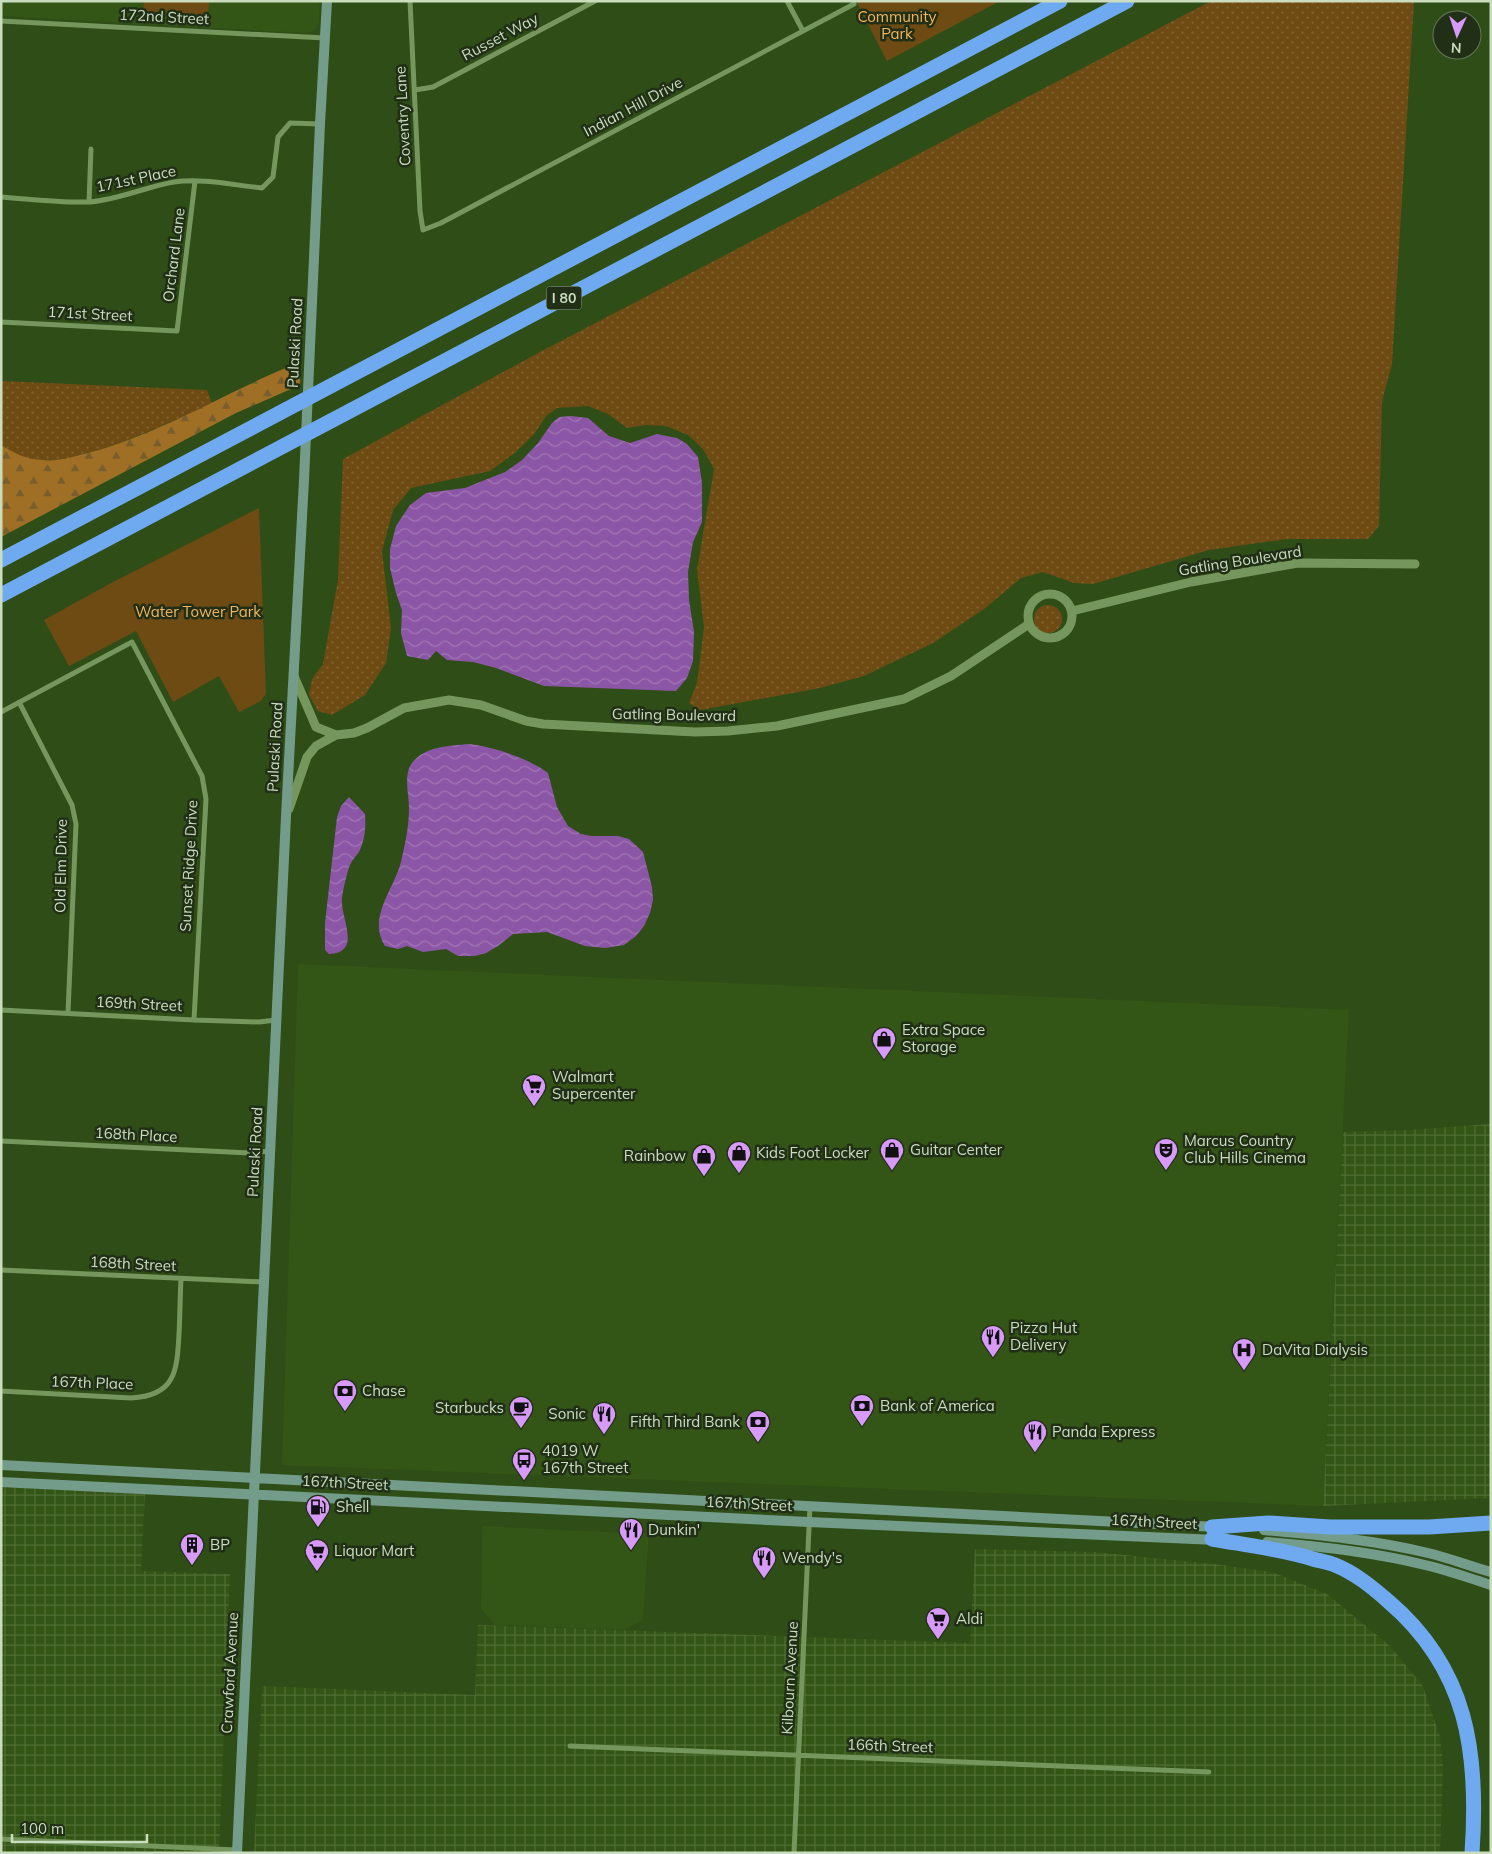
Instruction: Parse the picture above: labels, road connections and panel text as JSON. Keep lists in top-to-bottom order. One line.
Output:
{"streets":{"highway":["I 80"],"main road":["Pulaski Road","167th Street","Crawford Avenue"],"street":["172nd Street","Russet Way","Indian Hill Drive","Coventry Lane","171st Place","Orchard Lane","171st Street","Gatling Boulevard","Old Elm Drive","Sunset Ridge Drive","169th Street","168th Place","168th Street","167th Place","Kilbourn Avenue","166th Street"]},"crossings":[["172nd Street","Pulaski Road"],["Russet Way","Coventry Lane"],["Indian Hill Drive","Coventry Lane"],["171st Place","Orchard Lane"],["171st Place","Pulaski Road"],["Orchard Lane","171st Street"],["Pulaski Road","Gatling Boulevard"],["Pulaski Road","169th Street"],["Pulaski Road","168th Place"],["Pulaski Road","168th Street"],["Pulaski Road","167th Street"],["Pulaski Road","Crawford Avenue"],["Old Elm Drive","Sunset Ridge Drive"],["Old Elm Drive","169th Street"],["Sunset Ridge Drive","169th Street"],["168th Street","167th Place"],["167th Street","Crawford Avenue"],["167th Street","Kilbourn Avenue"],["Kilbourn Avenue","166th Street"]],"parks":["Community Park","Water Tower Park"],"places":{"shop":["Extra Space Storage","Guitar Center","Kids Foot Locker","Rainbow"],"supermarket":["Walmart Supercenter","Liquor Mart","Aldi"],"theatre":["Marcus Country Club Hills Cinema"],"restaurant":["Pizza Hut Delivery","Sonic","Panda Express","Dunkin'","Wendy's"],"hospital":["DaVita Dialysis"],"bank":["Chase","Bank of America","Fifth Third Bank"],"cafe":["Starbucks"],"bus stop":["4019 W 167th Street"],"fuel station":["Shell"],"building":["BP"]},"scale_bar":"100 m","north":"bottom"}
